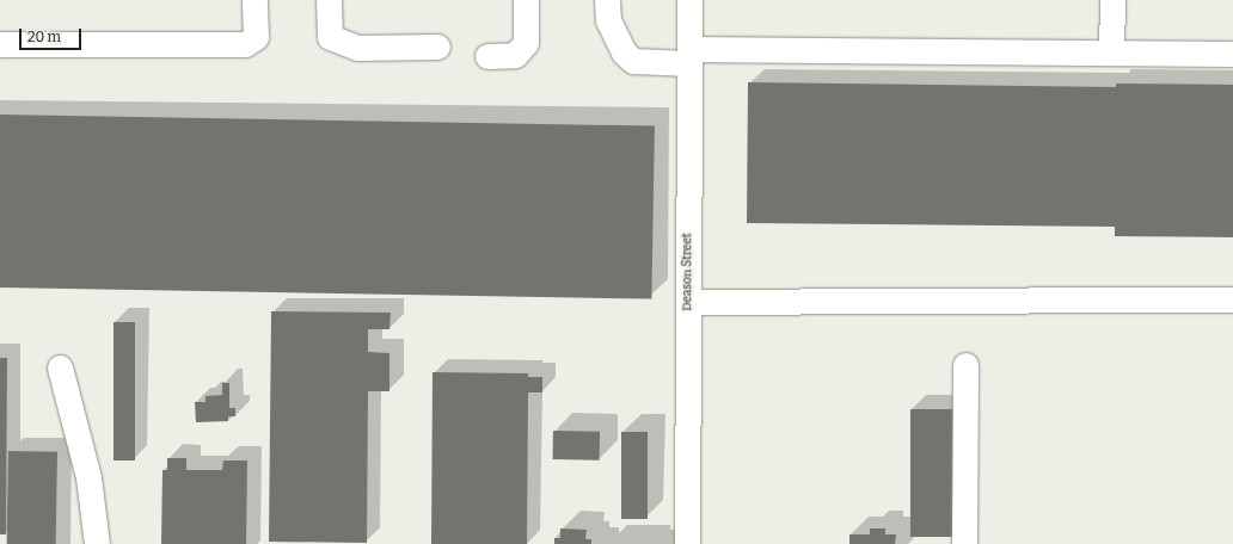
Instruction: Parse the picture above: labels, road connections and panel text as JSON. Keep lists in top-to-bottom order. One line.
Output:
{"streets":{"street":["Deason Street"]},"scale_bar":"20 m"}
